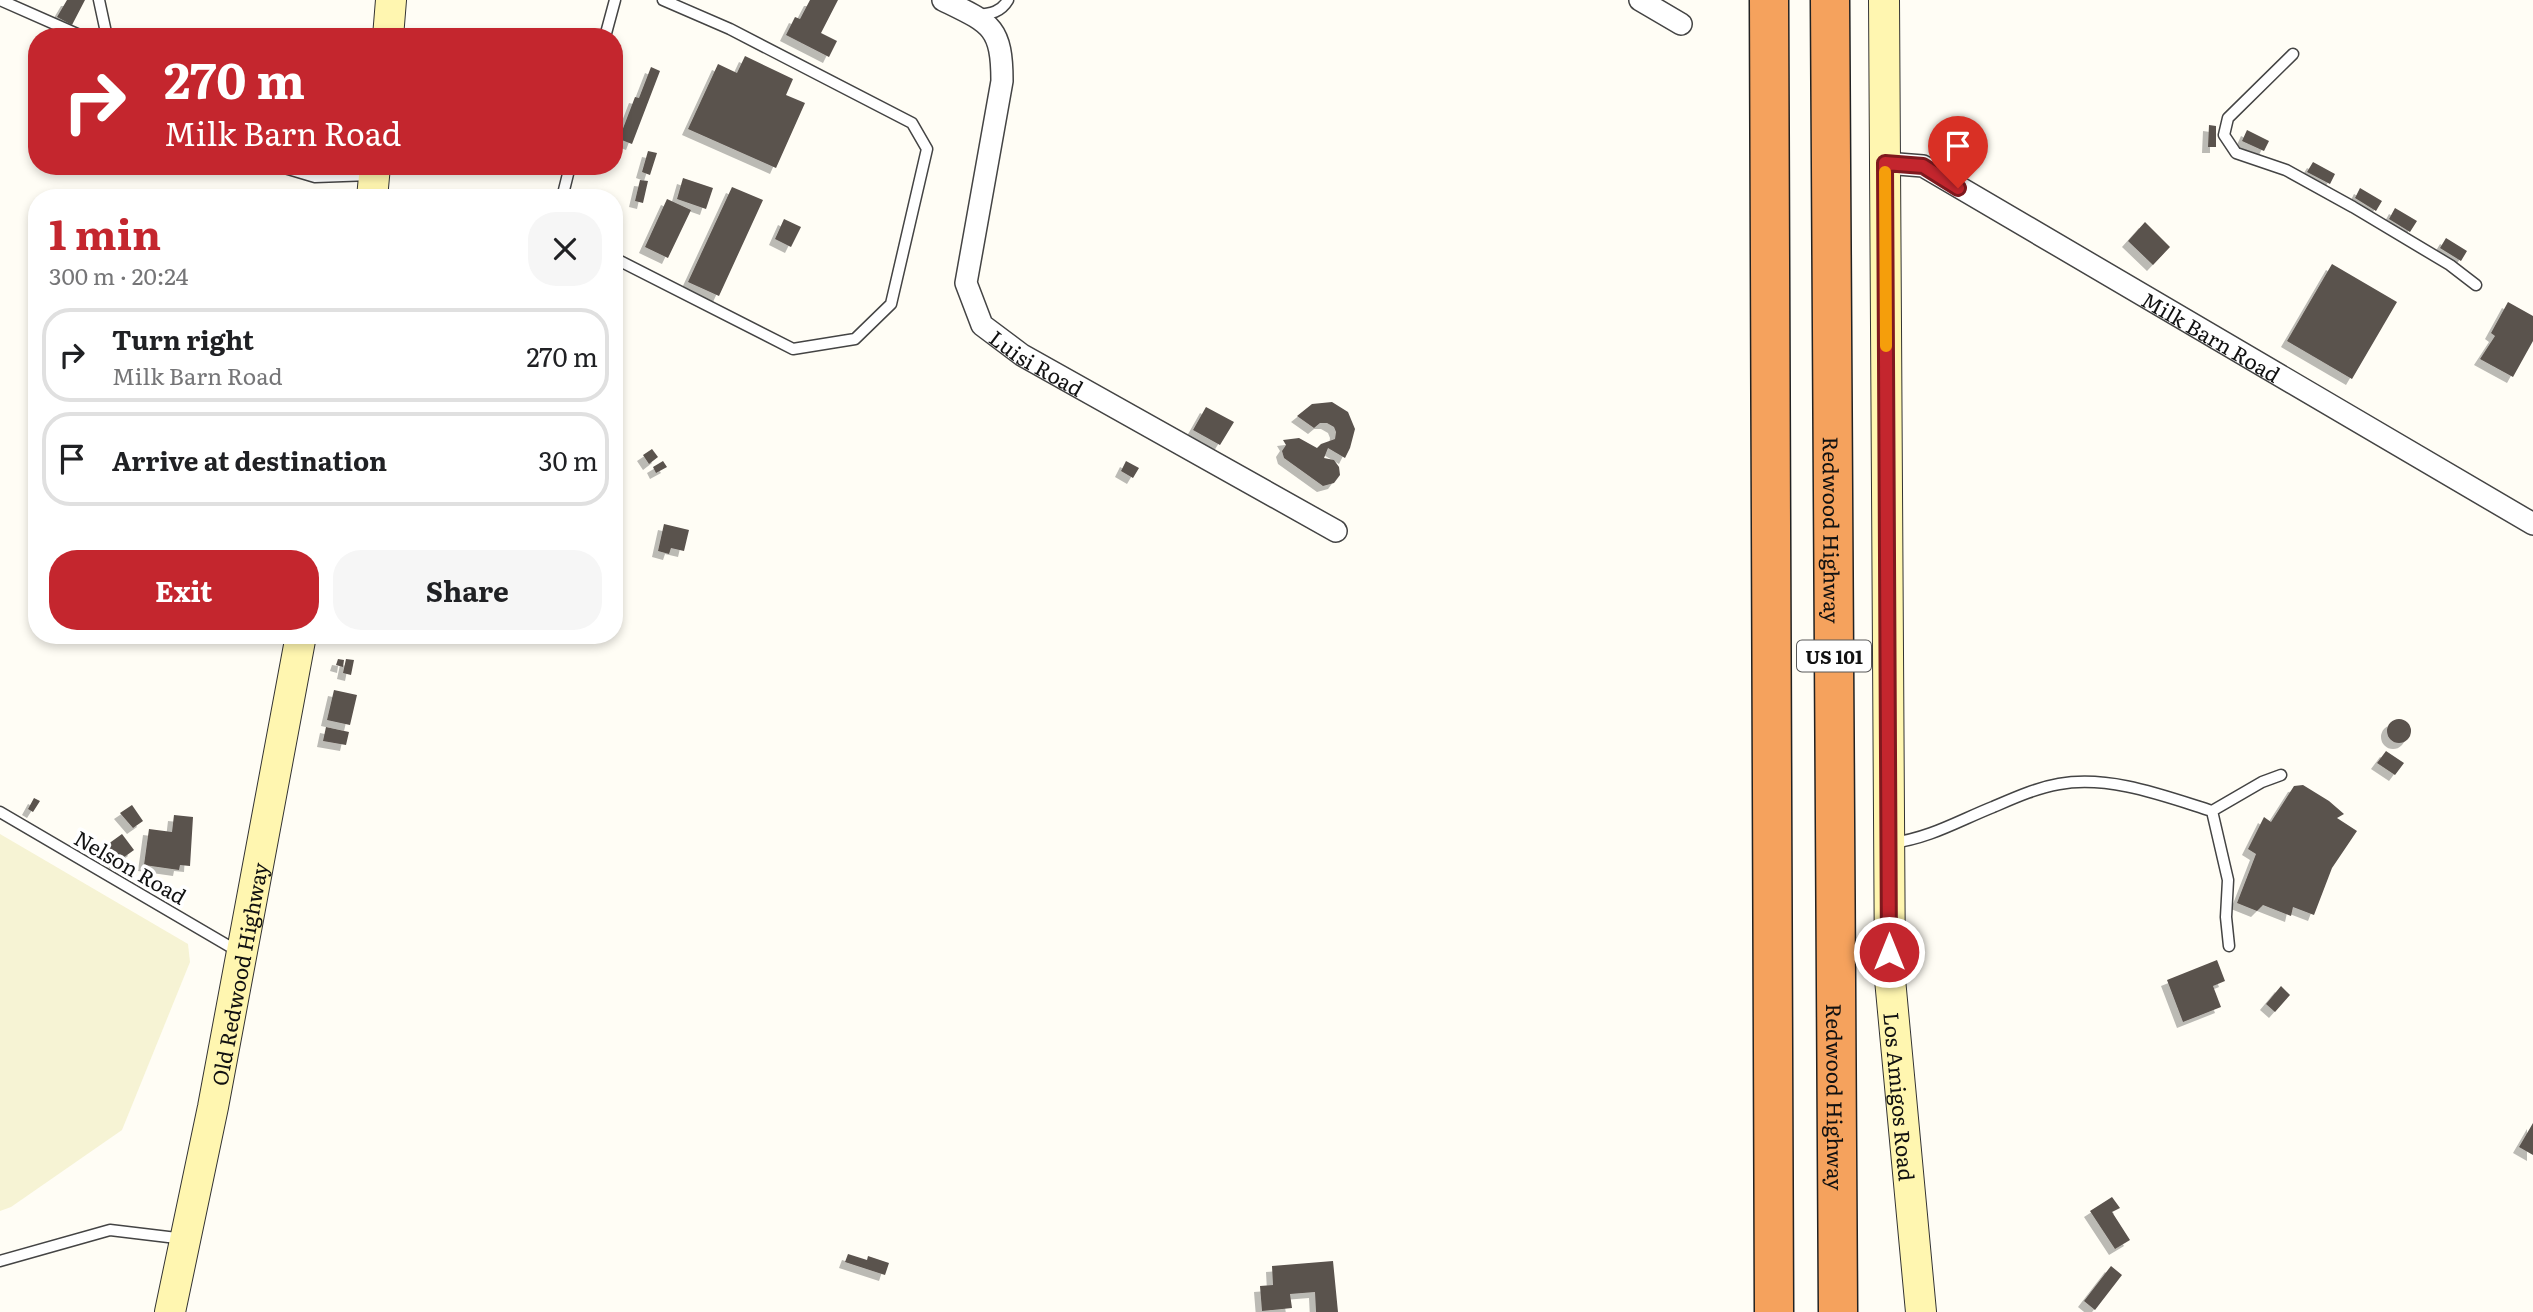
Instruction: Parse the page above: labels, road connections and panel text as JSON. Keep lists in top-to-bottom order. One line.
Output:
{"streets":{"highway":["Redwood Highway","US 101"],"street":["Milk Barn Road","Luisi Road","Old Redwood Highway","Los Amigos Road"],"lane":["Nelson Road"]},"crossings":[["Milk Barn Road","Los Amigos Road"],["Nelson Road","Old Redwood Highway"]],"page":{"turn":["270 m","Milk Barn Road"],"heading":["1 min","300 m · 20:24"],"list":[{"name":"Turn right","note":"Milk Barn Road","value":"270 m"},{"name":"Arrive at destination","value":"30 m"}],"buttons":["Exit","Share"]}}
